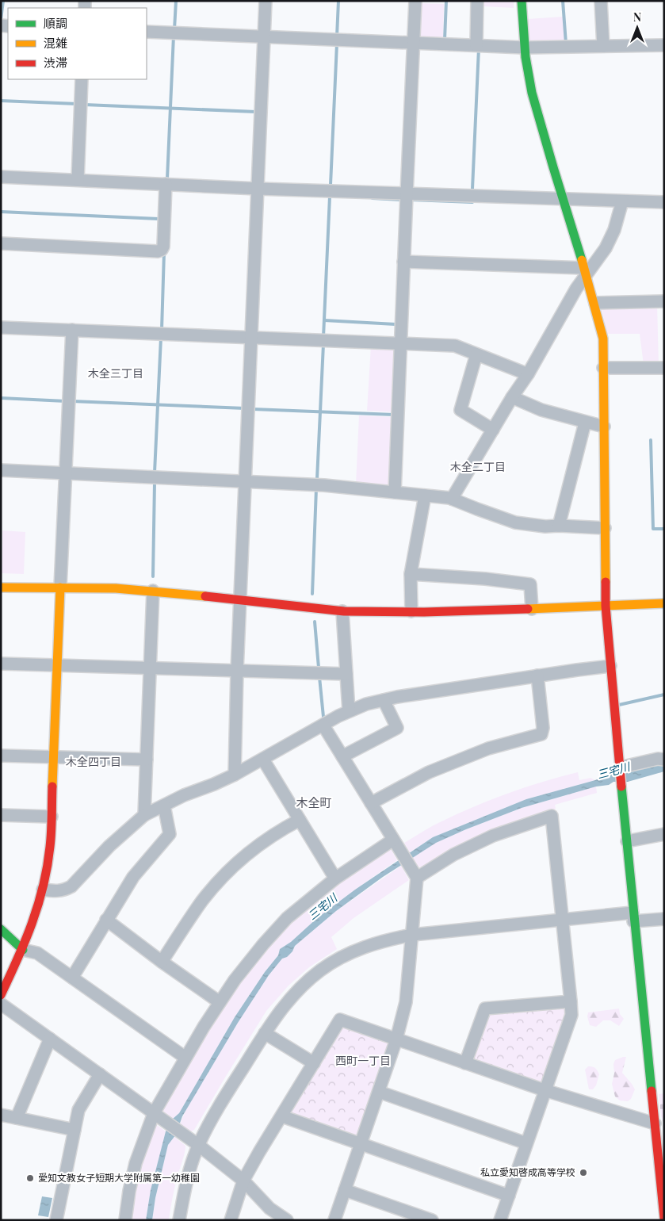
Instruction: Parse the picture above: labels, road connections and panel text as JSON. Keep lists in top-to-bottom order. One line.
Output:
{"districts":["木全三丁目","木全二丁目","木全四丁目","木全町","西町一丁目"],"water":["三宅川"],"places":["私立愛知啓成高等学校","愛知文教女子短期大学附属第一幼稚園"],"legend":["順調","混雑","渋滞"],"north":"top"}
